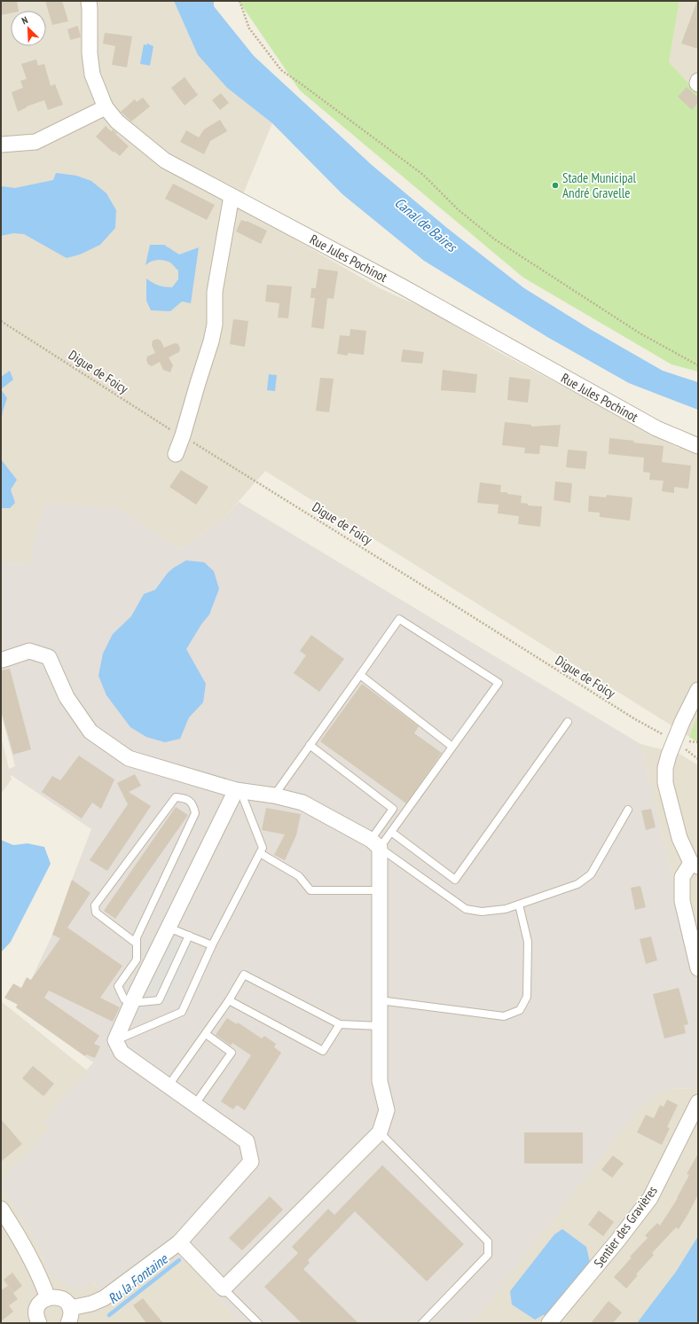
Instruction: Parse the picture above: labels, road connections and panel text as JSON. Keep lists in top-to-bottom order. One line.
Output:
{"streets":{"street":["Rue Jules Pochinot","Sentier des Gravières"],"path":["Digue de Foicy"]},"water":["Canal de Baires","Ru la Fontaine"],"places":["Stade Municipal André Gravelle"],"north":"top left"}
